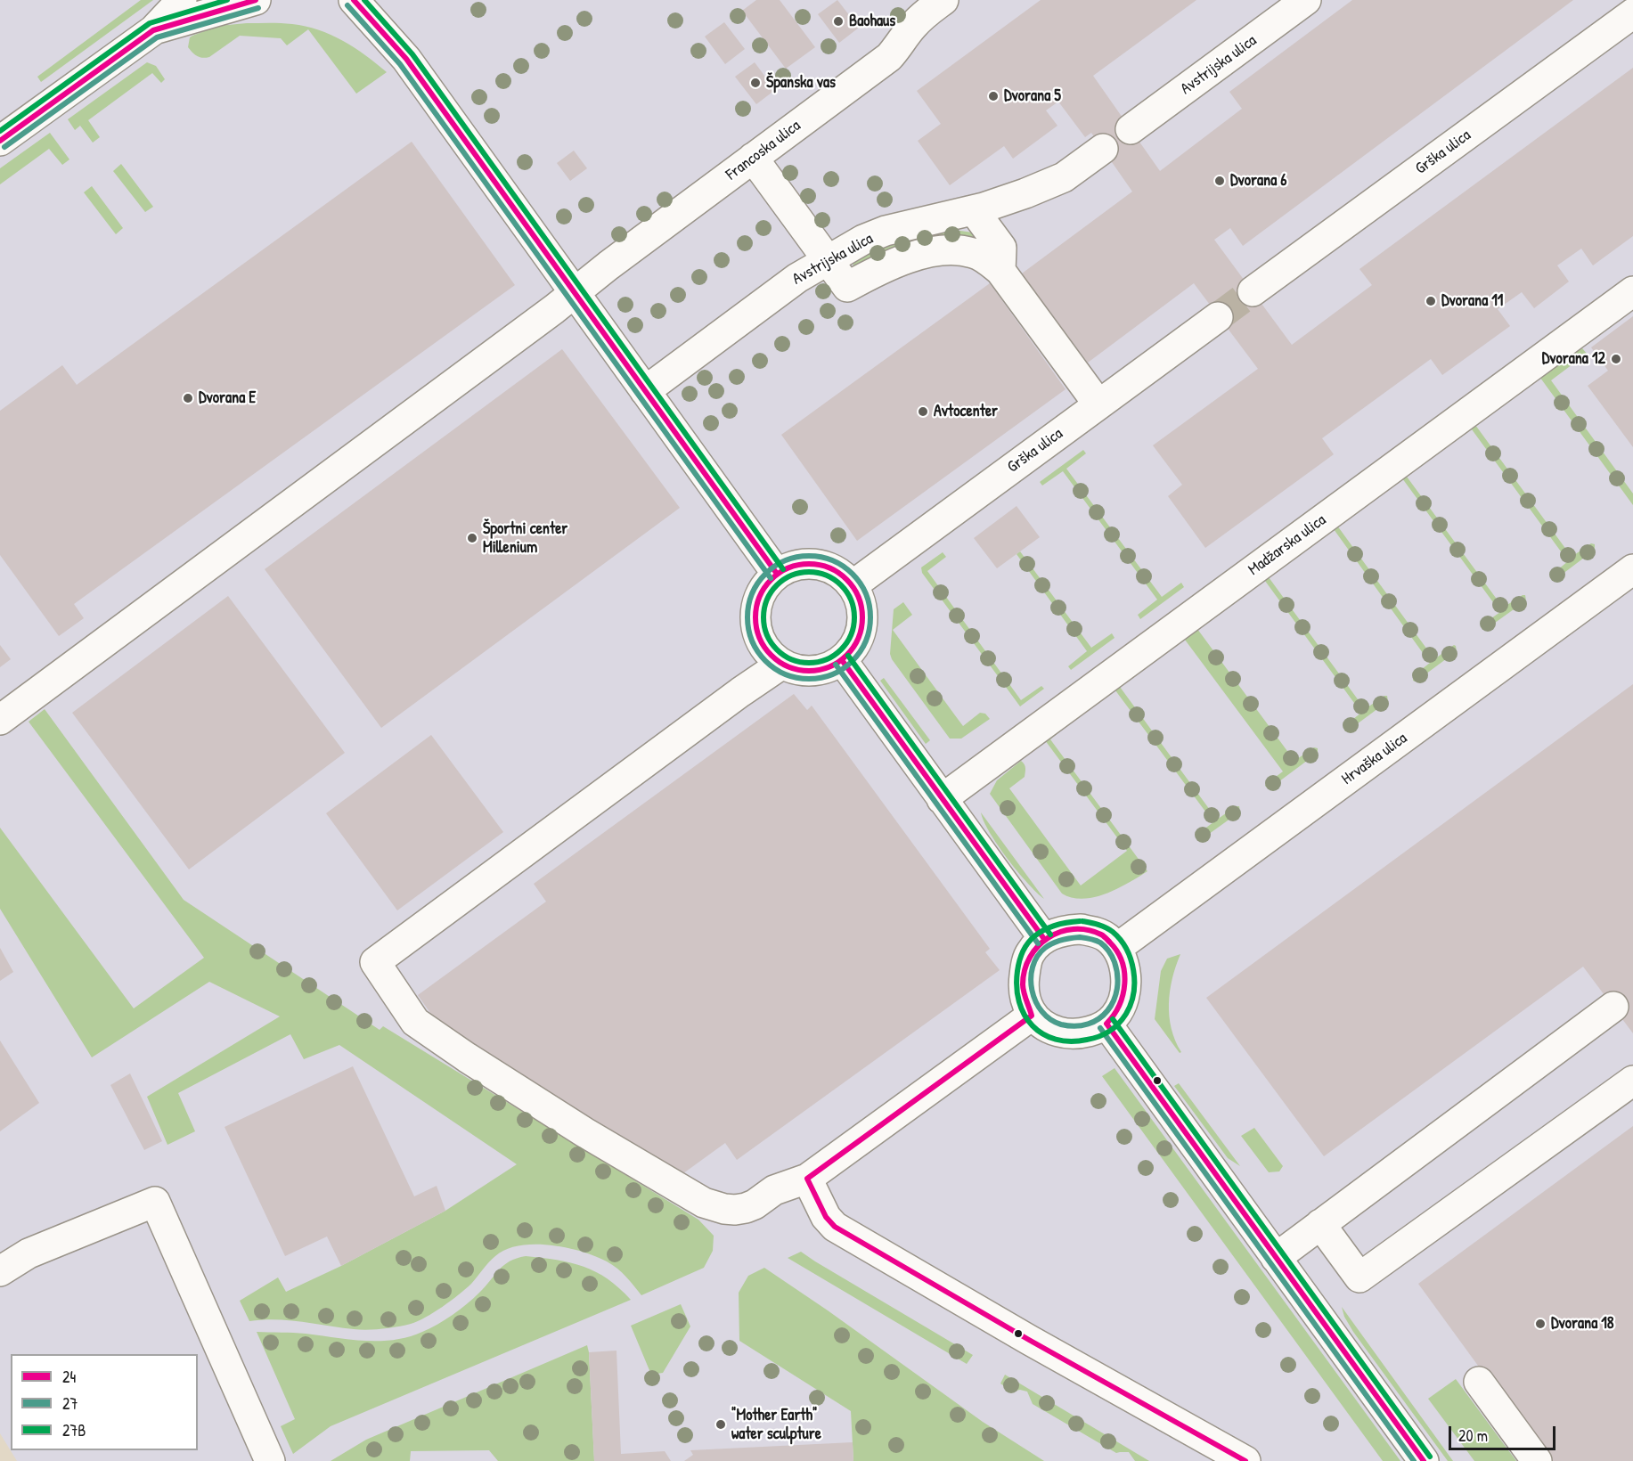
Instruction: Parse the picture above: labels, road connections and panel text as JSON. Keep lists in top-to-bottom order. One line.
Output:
{"streets":{"street":["Avstrijska ulica","Francoska ulica","Grška ulica","Madžarska ulica","Hrvaška ulica"]},"places":["Baohaus","Španska vas","Dvorana 5","Dvorana 6","Dvorana 11","Dvorana 12","Dvorana E","Avtocenter","Športni center Millenium","Dvorana 18","\"Mother Earth\" water sculpture"],"lines":["transit line 24","transit line 27B","transit line 27"],"legend":["24","27","27B"],"scale_bar":"20 m"}
